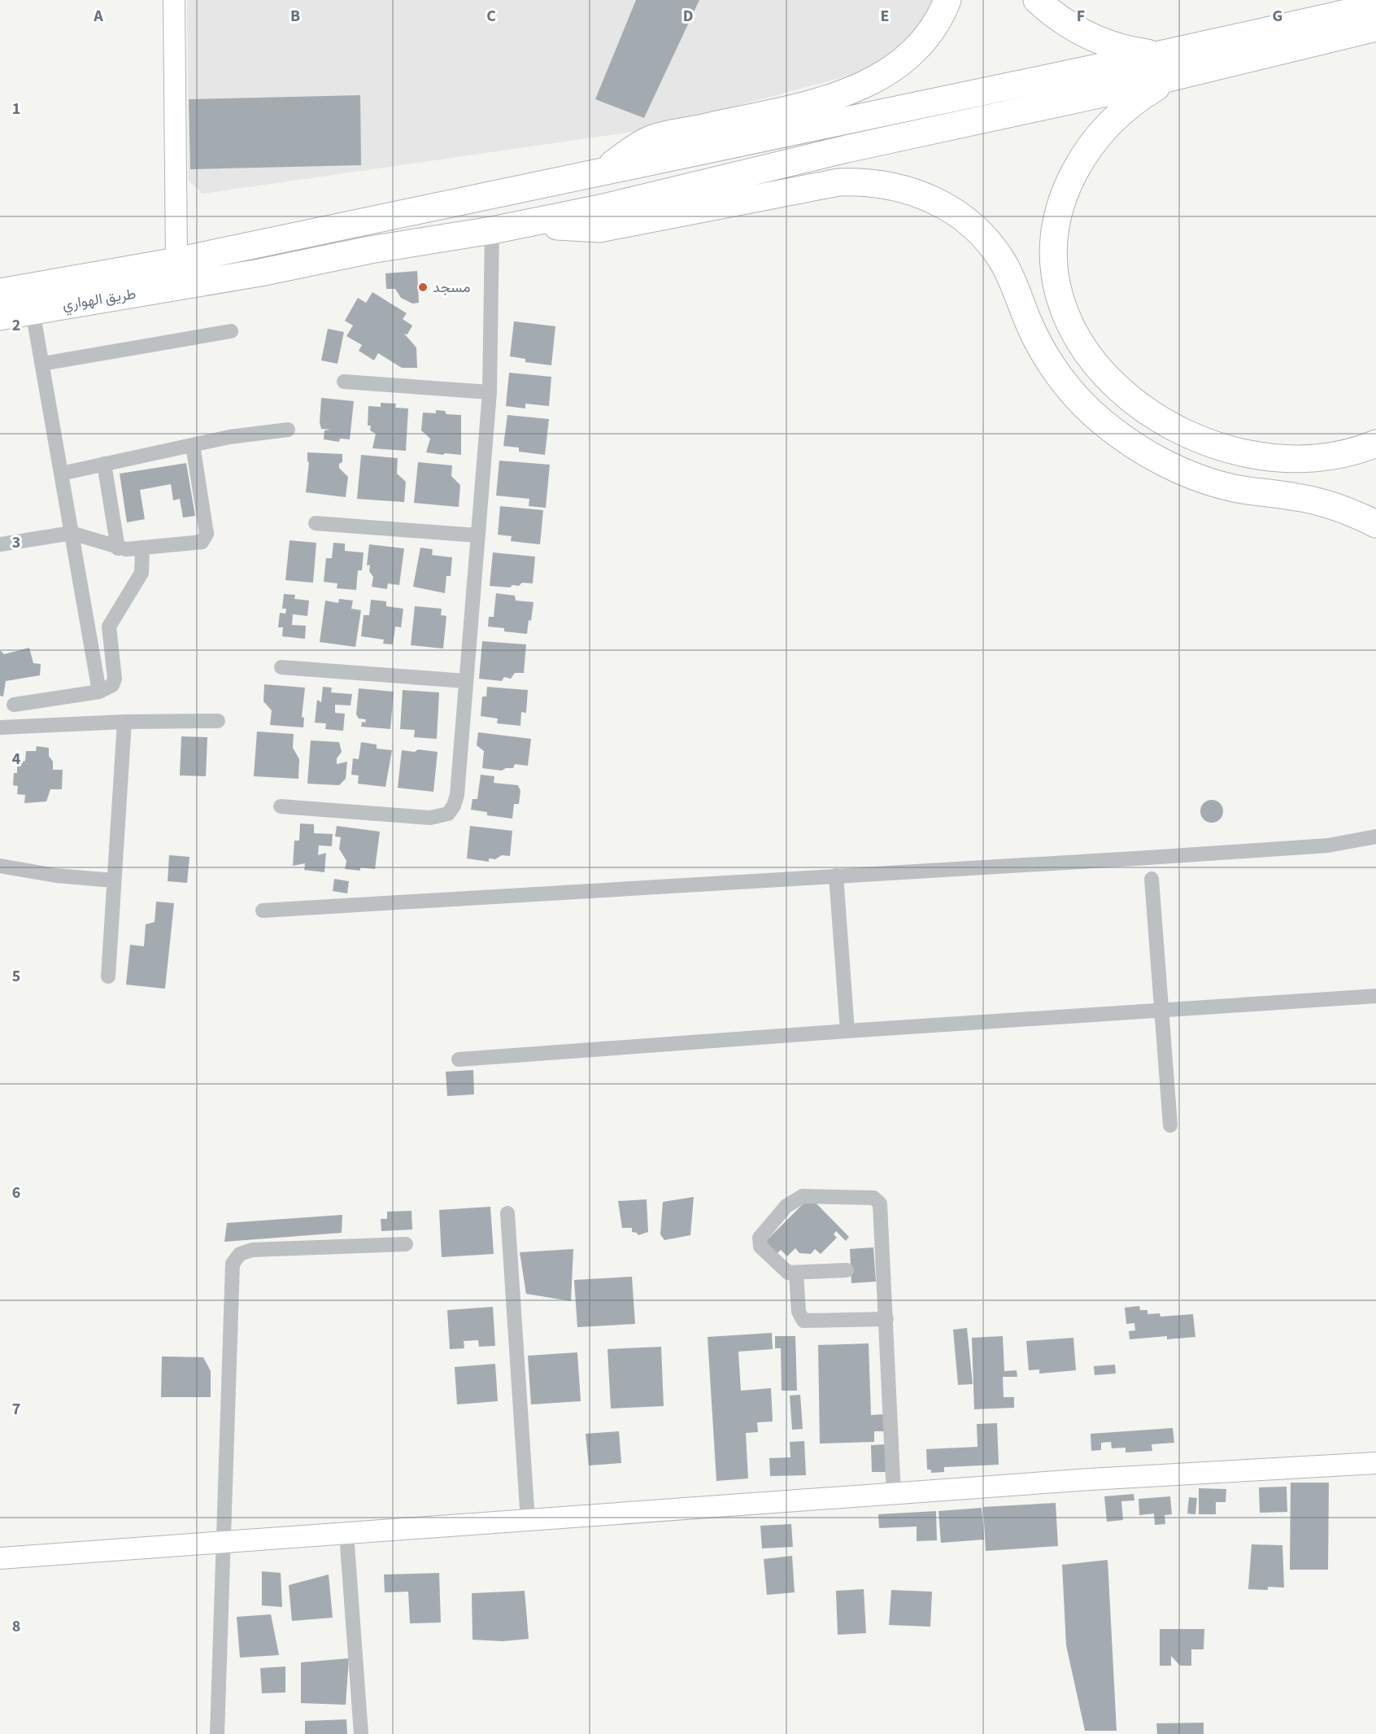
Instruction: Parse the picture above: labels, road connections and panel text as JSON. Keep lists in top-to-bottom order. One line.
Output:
{"streets":{"highway":["طريق الهواري"]},"places":["مسجد"],"grid":{"columns":["A","B","C","D","E","F","G"],"rows":["1","2","3","4","5","6","7","8"]}}
